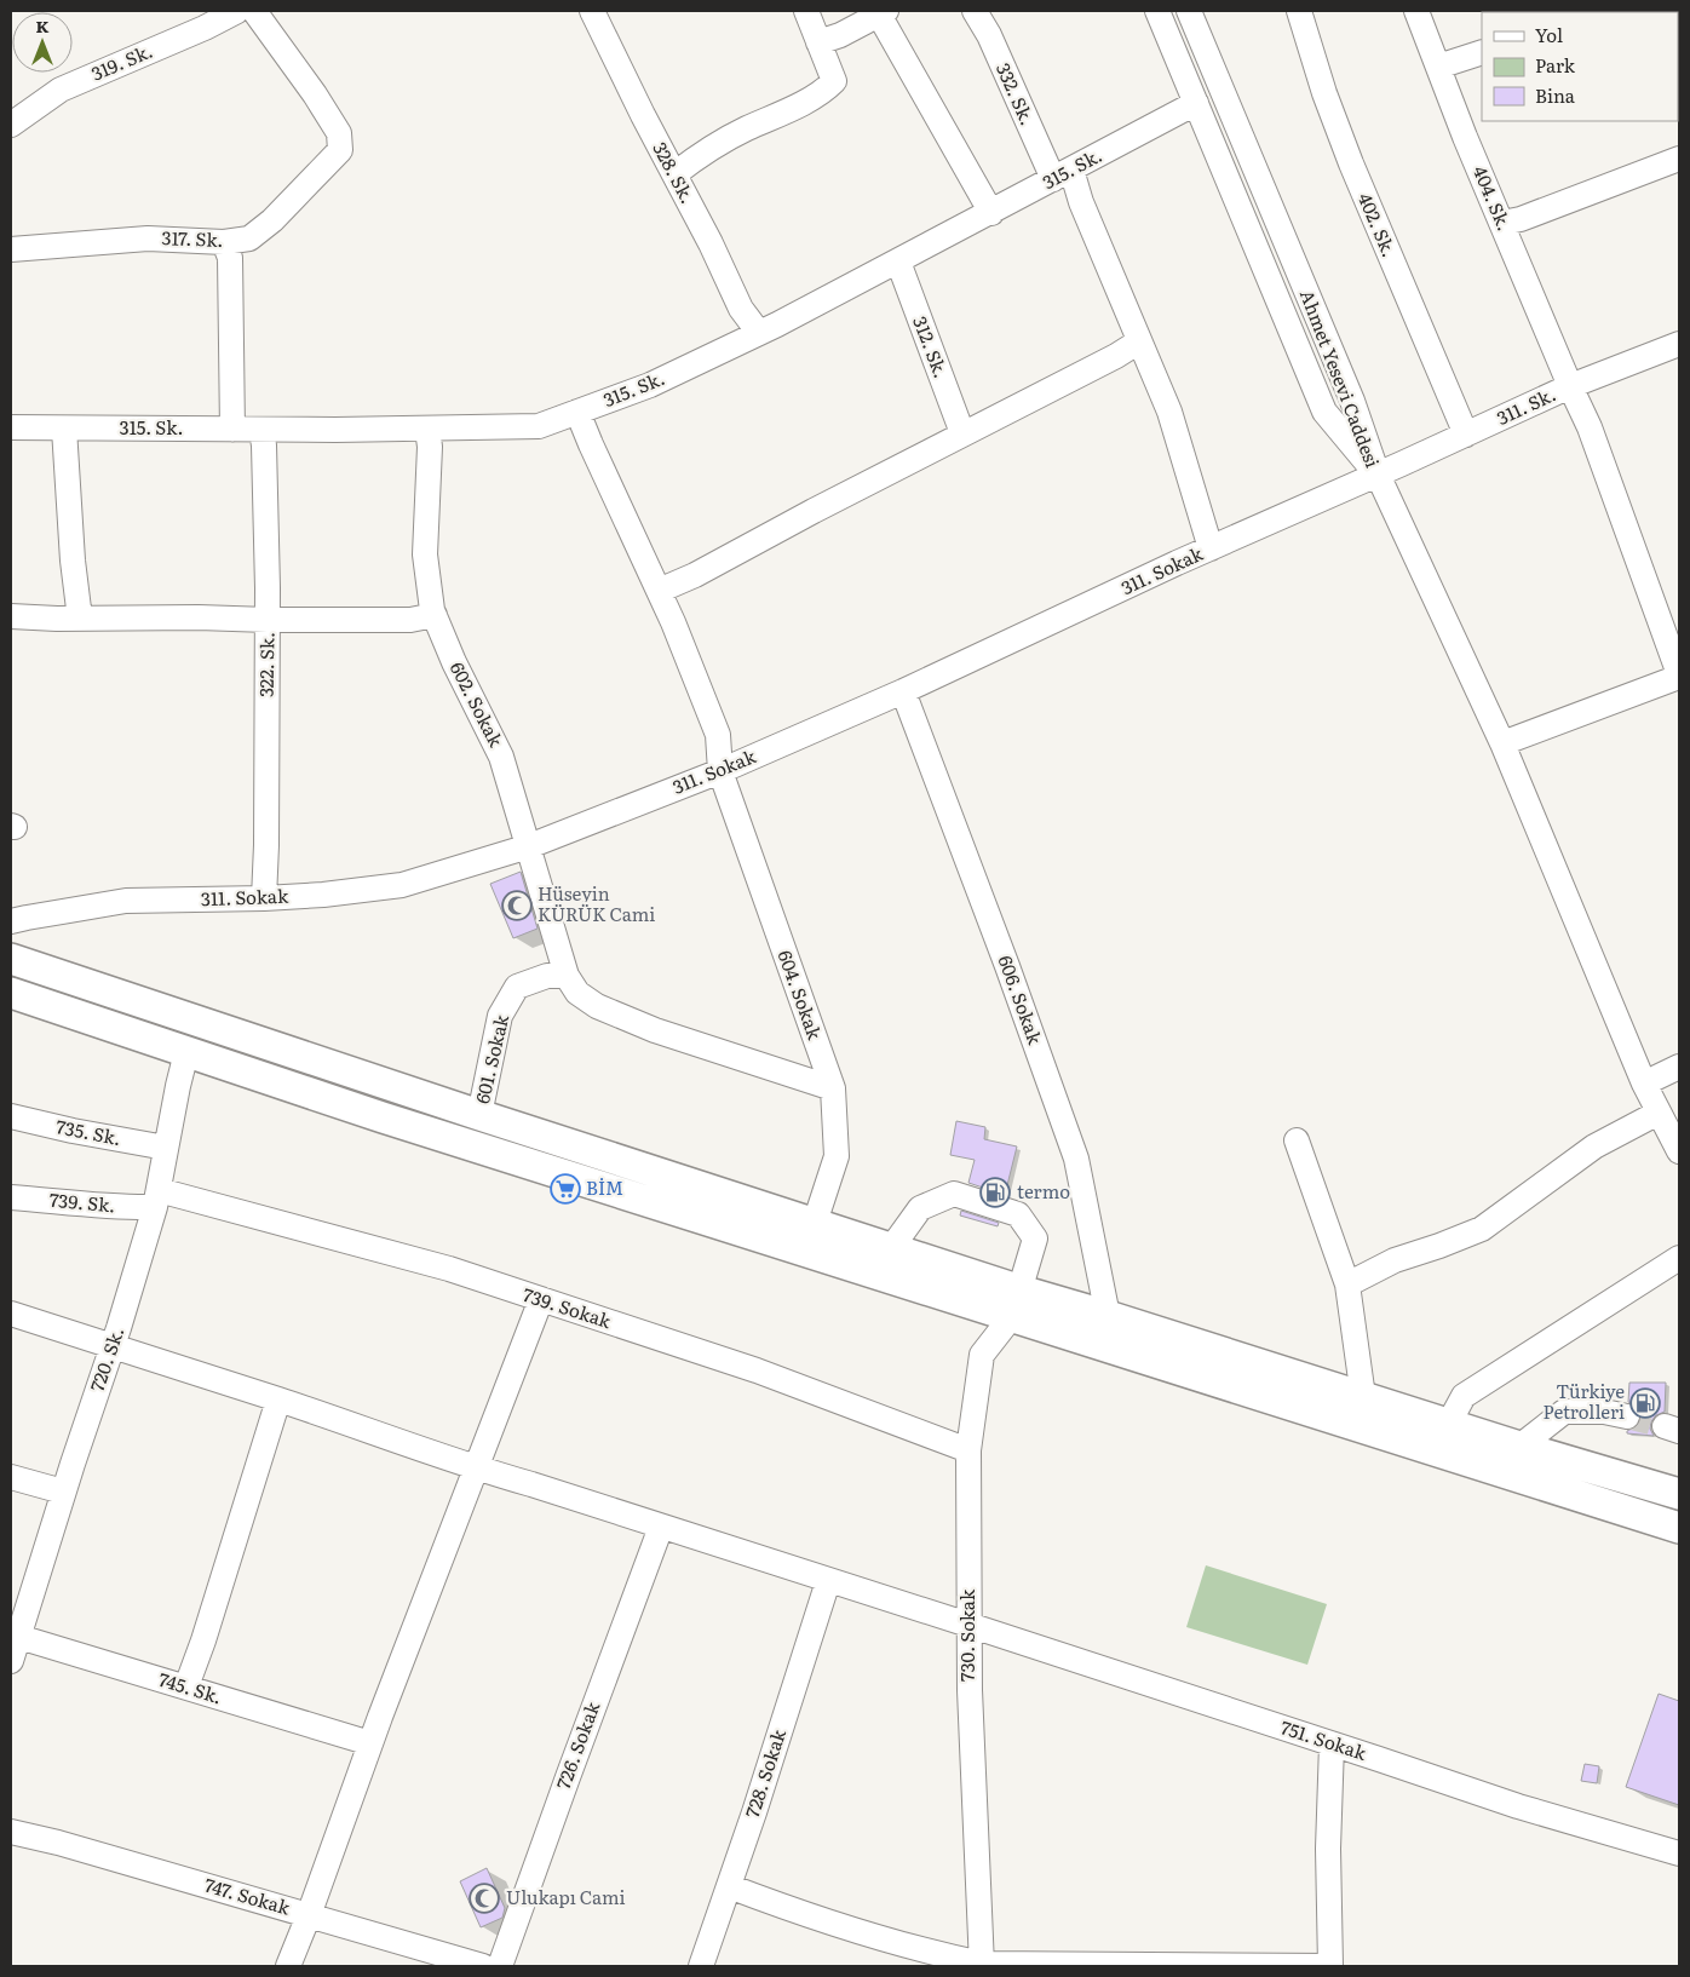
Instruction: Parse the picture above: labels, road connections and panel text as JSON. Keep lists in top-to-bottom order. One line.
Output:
{"streets":{"street":["319. Sk.","332. Sk.","315. Sk.","328. Sk.","404. Sk.","402. Sk.","317. Sk.","312. Sk.","Ahmet Yesevi Caddesi","311. Sk.","311. Sokak","322. Sk.","602. Sokak","604. Sokak","606. Sokak","601. Sokak","735. Sk.","739. Sk.","739. Sokak","720. Sk.","730. Sokak","745. Sk.","751. Sokak","726. Sokak","728. Sokak","747. Sokak"]},"crossings":[["332. Sk.","315. Sk."],["332. Sk.","311. Sokak"],["315. Sk.","328. Sk."],["315. Sk.","312. Sk."],["315. Sk.","Ahmet Yesevi Caddesi"],["315. Sk.","322. Sk."],["315. Sk.","602. Sokak"],["315. Sk.","604. Sokak"],["404. Sk.","311. Sk."],["402. Sk.","311. Sk."],["Ahmet Yesevi Caddesi","311. Sk."],["Ahmet Yesevi Caddesi","311. Sokak"],["311. Sk.","311. Sokak"],["311. Sokak","322. Sk."],["311. Sokak","602. Sokak"],["311. Sokak","604. Sokak"],["311. Sokak","606. Sokak"],["602. Sokak","601. Sokak"],["735. Sk.","720. Sk."],["739. Sk.","739. Sokak"],["739. Sk.","720. Sk."],["739. Sokak","720. Sk."],["739. Sokak","730. Sokak"],["720. Sk.","745. Sk."],["720. Sk.","751. Sokak"],["730. Sokak","751. Sokak"],["751. Sokak","726. Sokak"],["751. Sokak","728. Sokak"]],"places":{"mosque":["Hüseyin KÜRÜK Cami","Ulukapı Cami"],"supermarket":["BİM"],"fuel station":["termo","Türkiye Petrolleri"]},"legend":["Yol","Park","Bina"],"north":"top"}
